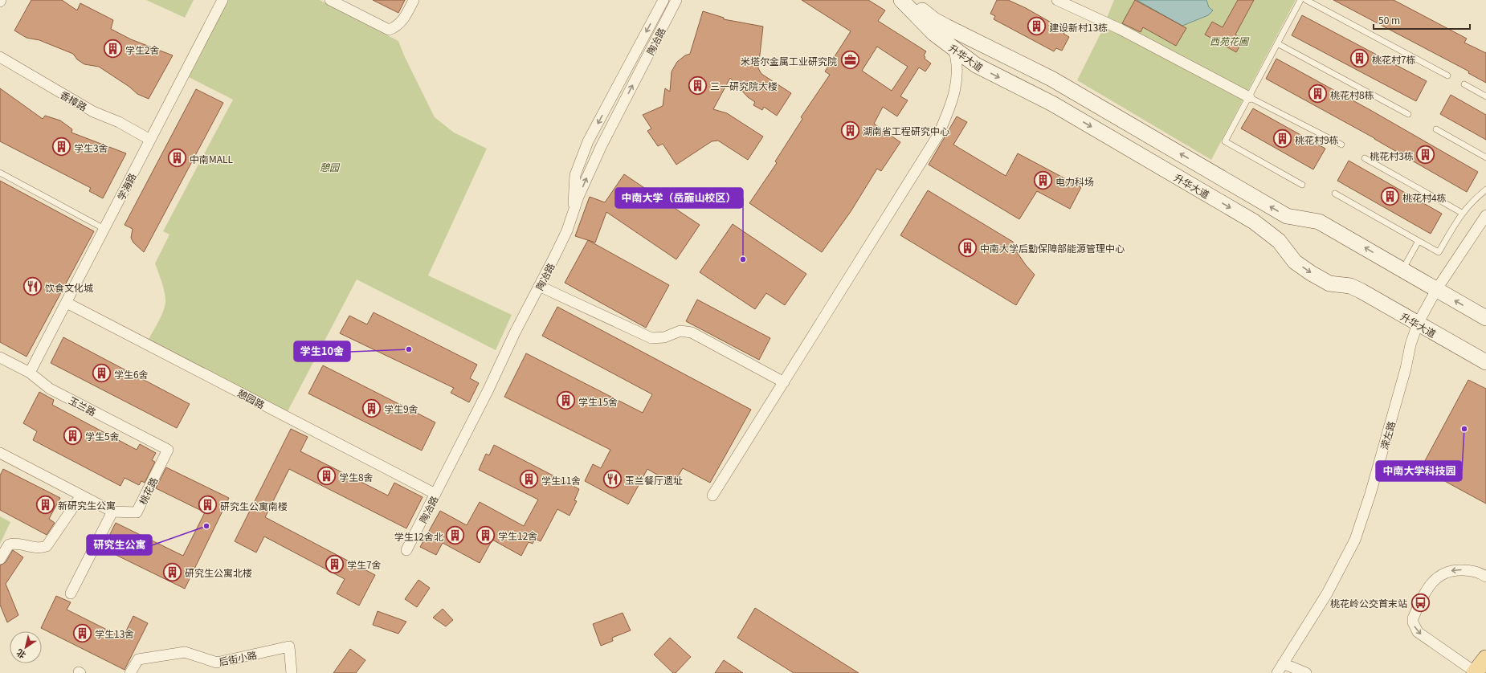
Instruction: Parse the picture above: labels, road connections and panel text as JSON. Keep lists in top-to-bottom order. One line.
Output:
{"streets":{"street":["陶冶路","升华大道","香樟路","学海路","憩园路","玉兰路","溁左路","桃花路","后街小路"]},"crossings":[["陶冶路","憩园路"],["升华大道","溁左路"],["香樟路","学海路"],["学海路","憩园路"],["学海路","玉兰路"],["玉兰路","桃花路"]],"parks":["西苑花圃","憩园"],"places":{"building":["建设新村13栋","学生2舍","桃花村7栋","三一研究院大楼","桃花村8栋","湖南省工程研究中心","桃花村9栋","学生3舍","桃花村3栋","中南MALL","电力科场","桃花村4栋","中南大学后勤保障部能源管理中心","学生6舍","学生15舍","学生9舍","学生5舍","学生8舍","学生11舍","新研究生公寓","研究生公寓南楼","学生12舍","学生12舍北","学生7舍","研究生公寓北楼","学生13舍"],"office":["米塔尔金属工业研究院"],"other":["中南大学（岳麓山校区）","学生10舍","中南大学科技园","研究生公寓"],"restaurant":["饮食文化城","玉兰餐厅遗址"],"bus stop":["桃花岭公交首末站"]},"scale_bar":"50 m","north":"bottom left"}
